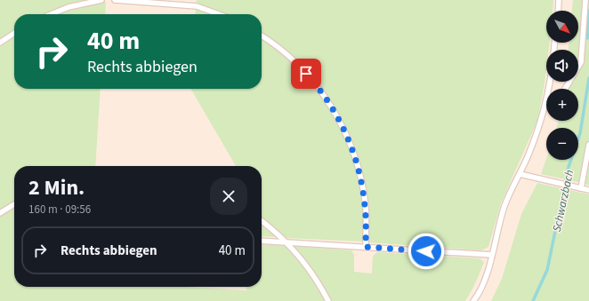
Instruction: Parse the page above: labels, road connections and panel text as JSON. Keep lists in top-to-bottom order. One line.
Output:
{"water":["Schwarzbach"],"north":"bottom right","page":{"map_buttons":["+","−"],"turn":["40 m","Rechts abbiegen"],"heading":["2 Min.","160 m · 09:56"],"list":[{"name":"Rechts abbiegen","value":"40 m"}]}}
